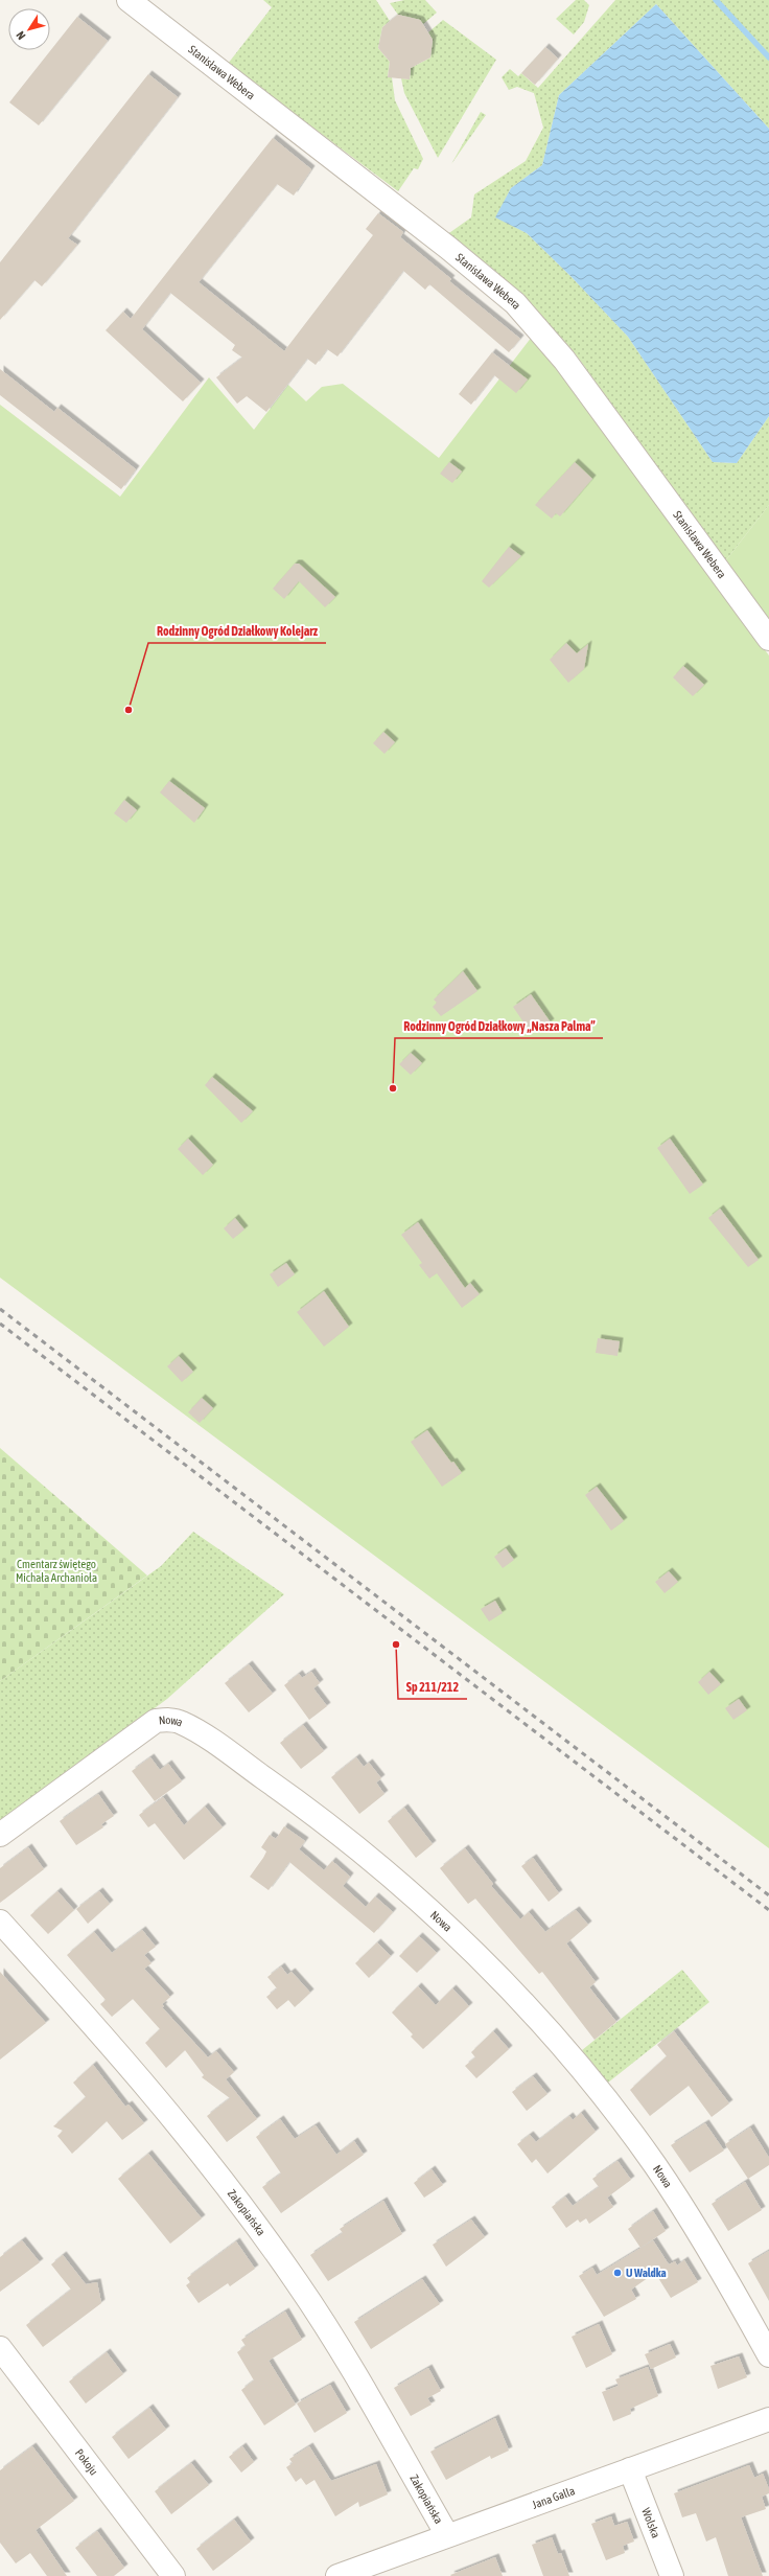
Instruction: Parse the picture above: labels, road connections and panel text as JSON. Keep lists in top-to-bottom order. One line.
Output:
{"streets":{"street":["Stanisława Webera","Nowa","Zakopiańska","Pokoju","Jana Galla","Wolska"]},"crossings":[["Zakopiańska","Jana Galla"],["Jana Galla","Wolska"]],"parks":["Cmentarz świętego Michała Archanioła"],"places":["Rodzinny Ogród Działkowy Kolejarz","Rodzinny Ogród Działkowy „Nasza Palma”","Sp 211/212","U Waldka"],"north":"bottom left"}
